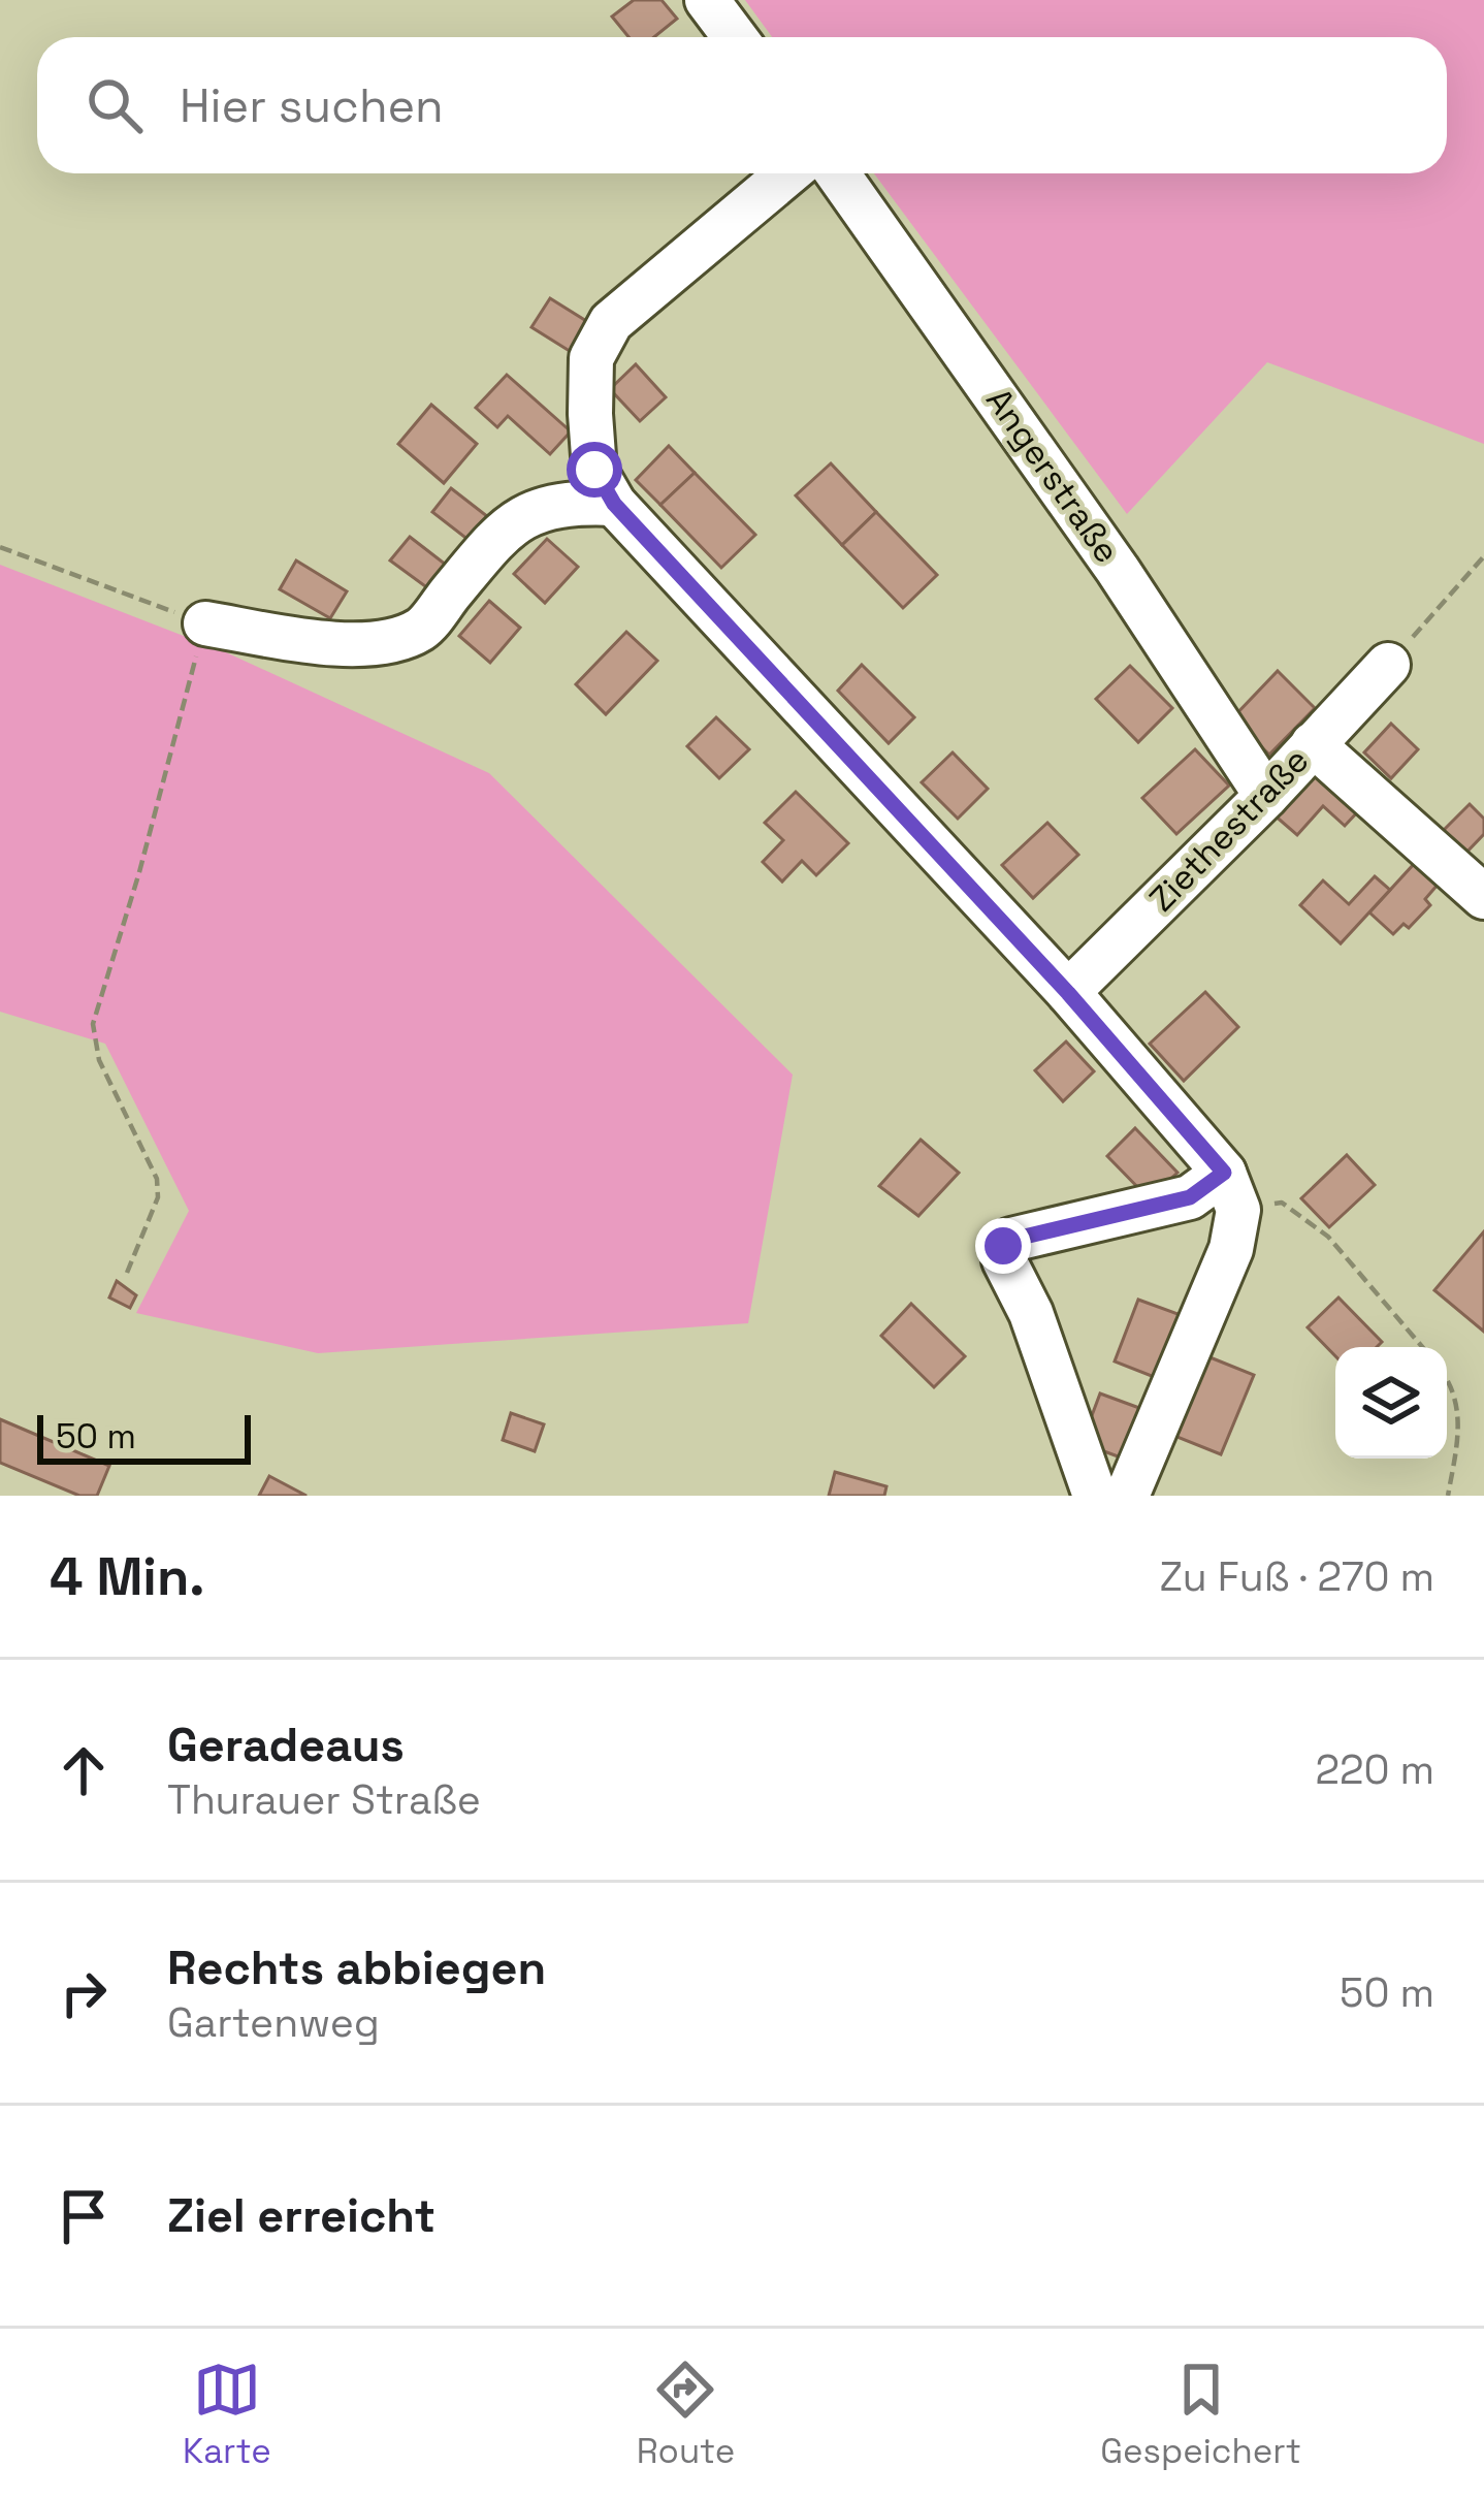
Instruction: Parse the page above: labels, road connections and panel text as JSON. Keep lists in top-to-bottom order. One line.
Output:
{"streets":{"street":["Angerstraße","Ziethestraße"]},"crossings":[["Angerstraße","Ziethestraße"]],"scale_bar":"50 m","page":{"search":"Hier suchen","scale":"50 m","heading":["4 Min.","Zu Fuß · 270 m"],"list":[["Geradeaus","Thurauer Straße","220 m"],["Rechts abbiegen","Gartenweg","50 m"],"Ziel erreicht"],"nav":["Karte","Route","Gespeichert"]}}
